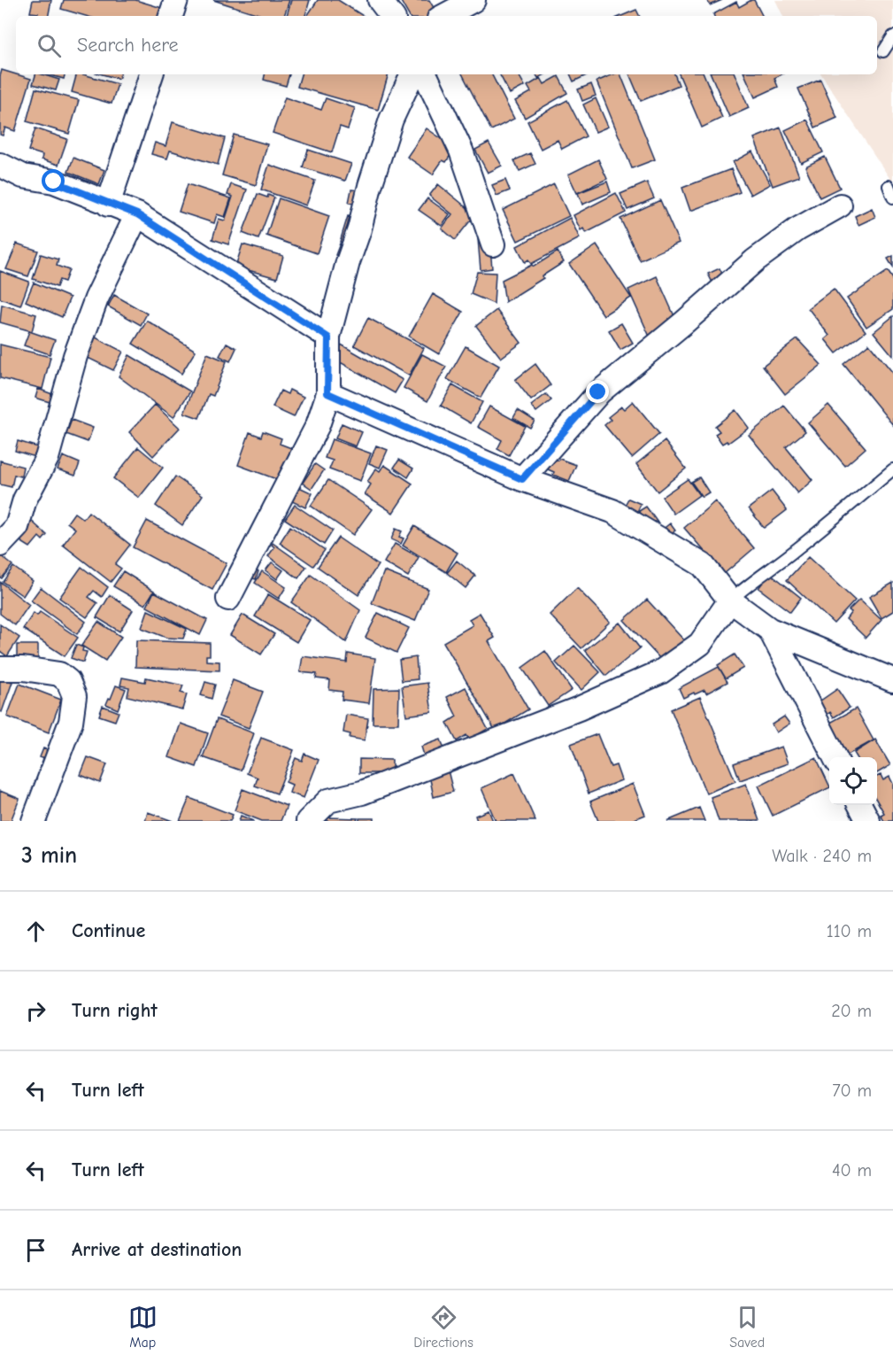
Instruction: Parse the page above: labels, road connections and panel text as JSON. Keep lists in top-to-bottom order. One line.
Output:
{"page":{"search":"Search here","heading":["3 min","Walk · 240 m"],"list":[["Continue","110 m"],["Turn right","20 m"],["Turn left","70 m"],["Turn left","40 m"],"Arrive at destination"],"nav":["Map","Directions","Saved"]}}
